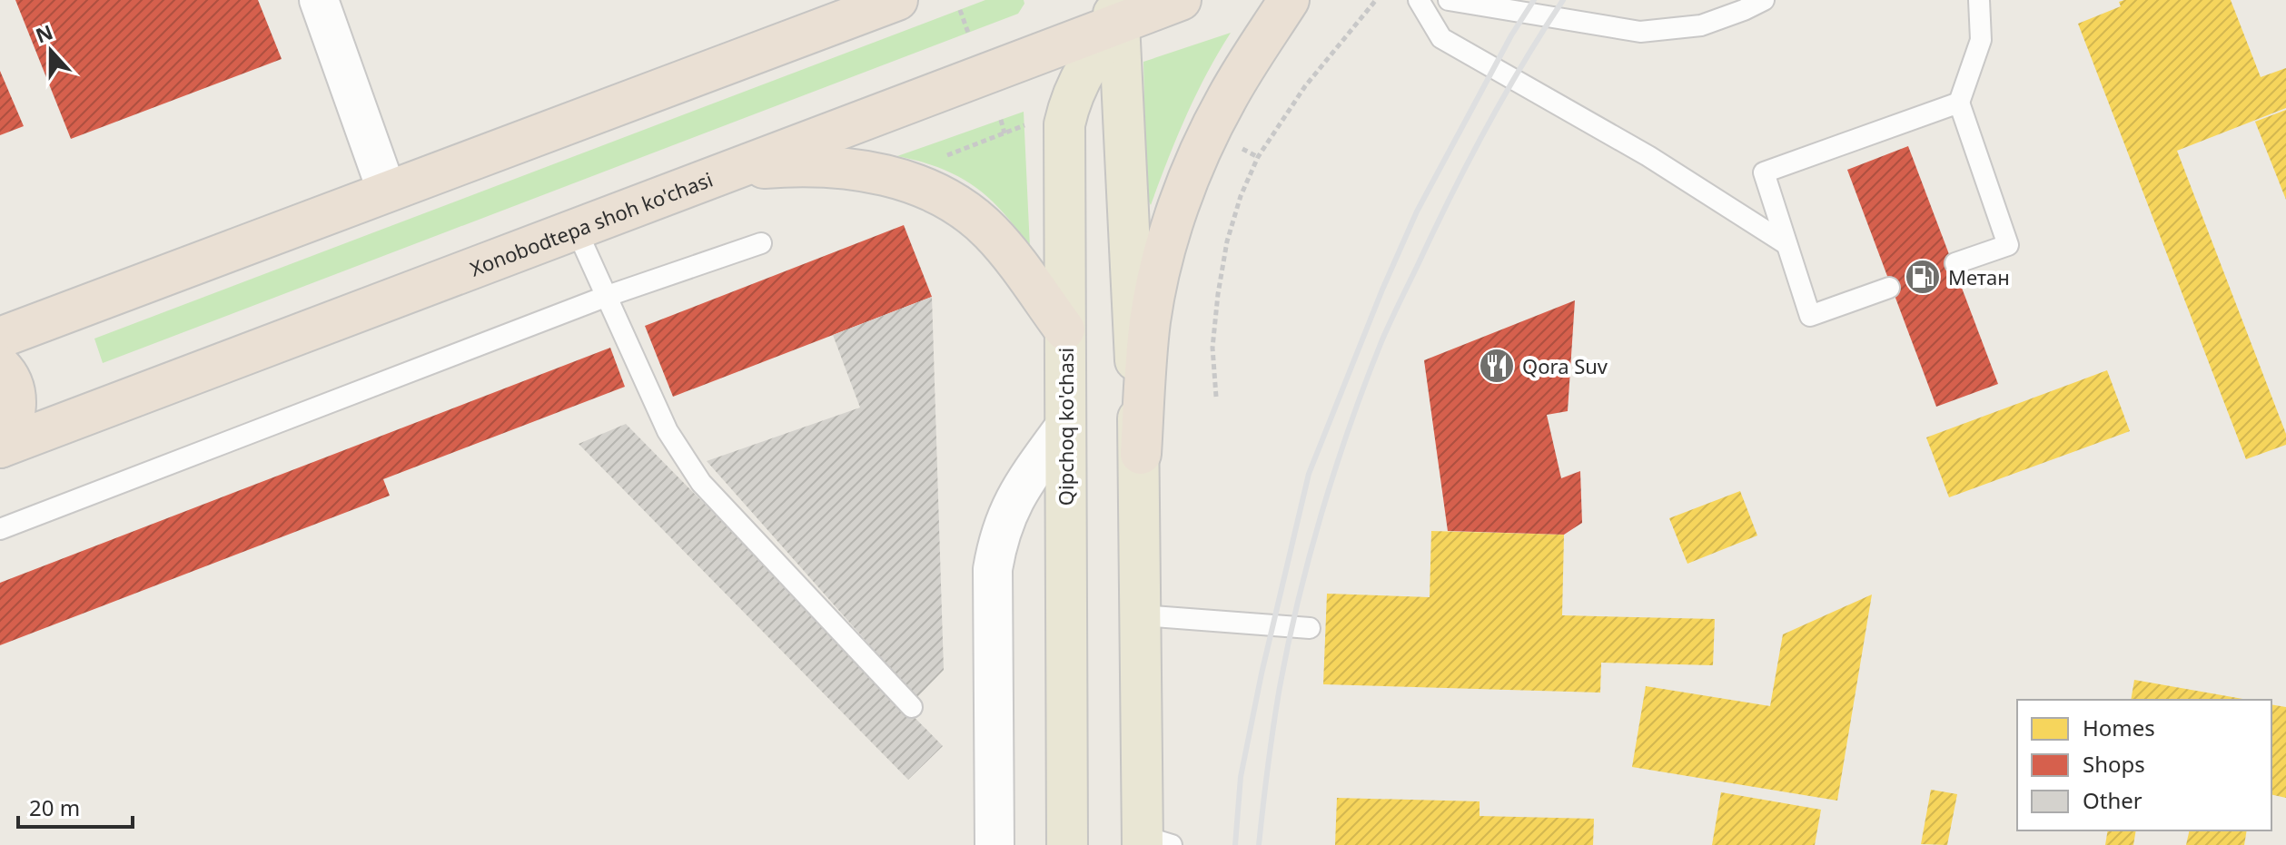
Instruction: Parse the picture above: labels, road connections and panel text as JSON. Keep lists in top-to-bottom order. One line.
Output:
{"streets":{"highway":["Xonobodtepa shoh ko'chasi"],"main road":["Qipchoq ko'chasi"]},"crossings":[["Xonobodtepa shoh ko'chasi","Qipchoq ko'chasi"]],"places":{"fuel station":["Метан"],"restaurant":["Qora Suv"]},"legend":["Homes","Shops","Other"],"scale_bar":"20 m","north":"top"}
